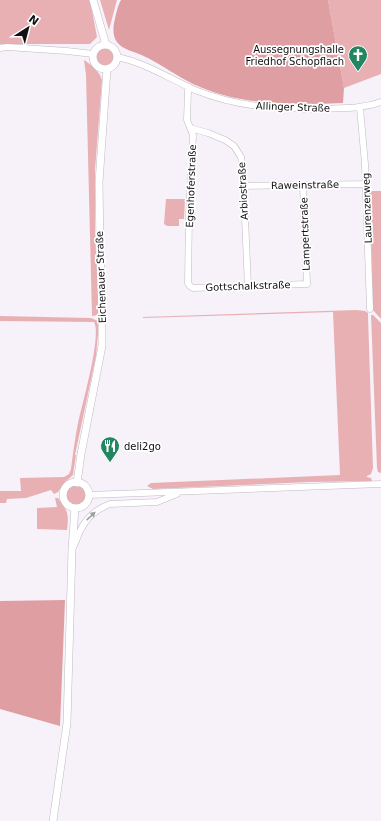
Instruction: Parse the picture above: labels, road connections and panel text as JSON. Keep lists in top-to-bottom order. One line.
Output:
{"streets":{"main road":["Eichenauer Straße"],"street":["Allinger Straße","Raweinstraße","Egenhoferstraße","Arbiostraße","Laurenzerweg","Lampertstraße","Gottschalkstraße"]},"crossings":[["Allinger Straße","Egenhoferstraße"],["Allinger Straße","Laurenzerweg"],["Allinger Straße","Eichenauer Straße"],["Raweinstraße","Arbiostraße"],["Raweinstraße","Laurenzerweg"],["Raweinstraße","Lampertstraße"],["Egenhoferstraße","Arbiostraße"],["Egenhoferstraße","Gottschalkstraße"],["Arbiostraße","Gottschalkstraße"],["Lampertstraße","Gottschalkstraße"]],"places":{"church":["Aussegnungshalle Friedhof Schopflach"],"restaurant":["deli2go"]},"north":"top right"}
